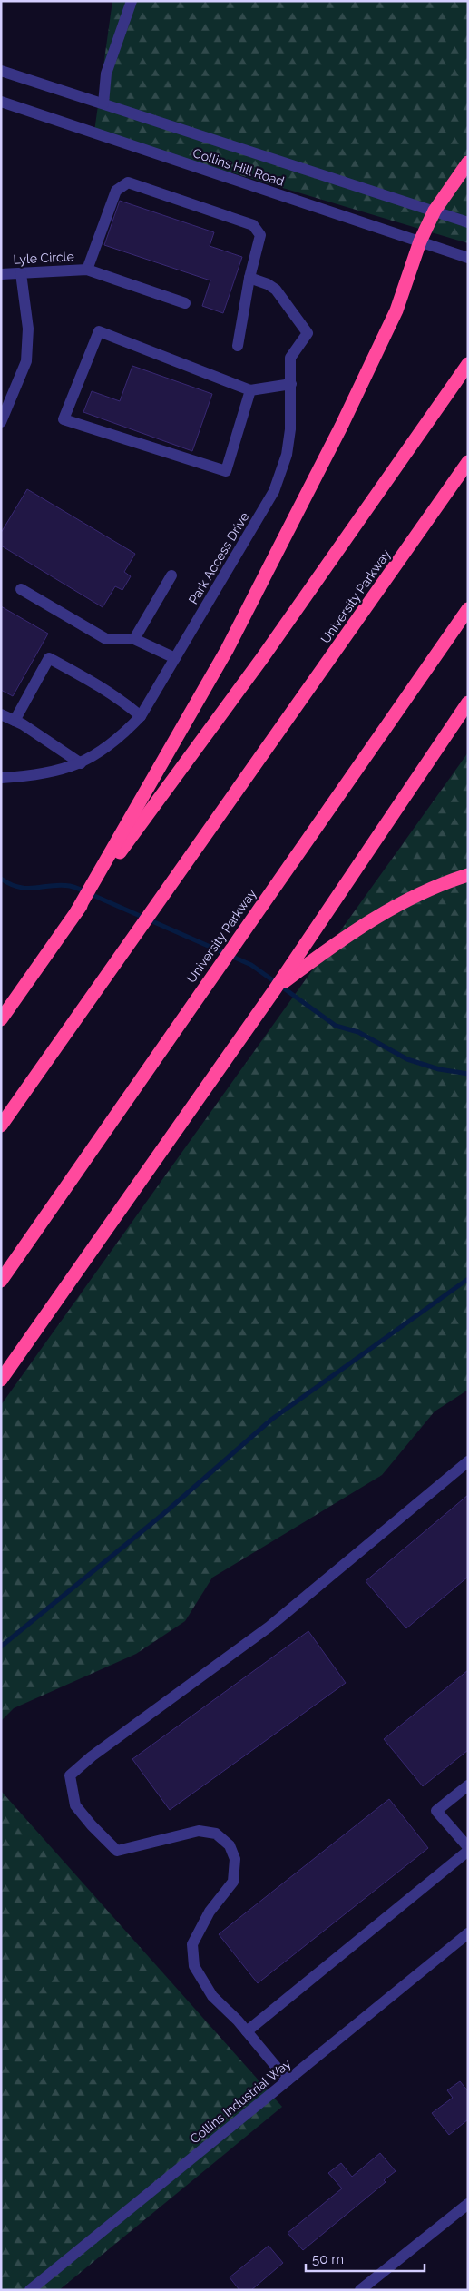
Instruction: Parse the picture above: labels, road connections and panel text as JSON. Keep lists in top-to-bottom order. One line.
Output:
{"streets":{"highway":["University Parkway"],"street":["Collins Hill Road","Lyle Circle","Park Access Drive","Collins Industrial Way"]},"scale_bar":"50 m"}
